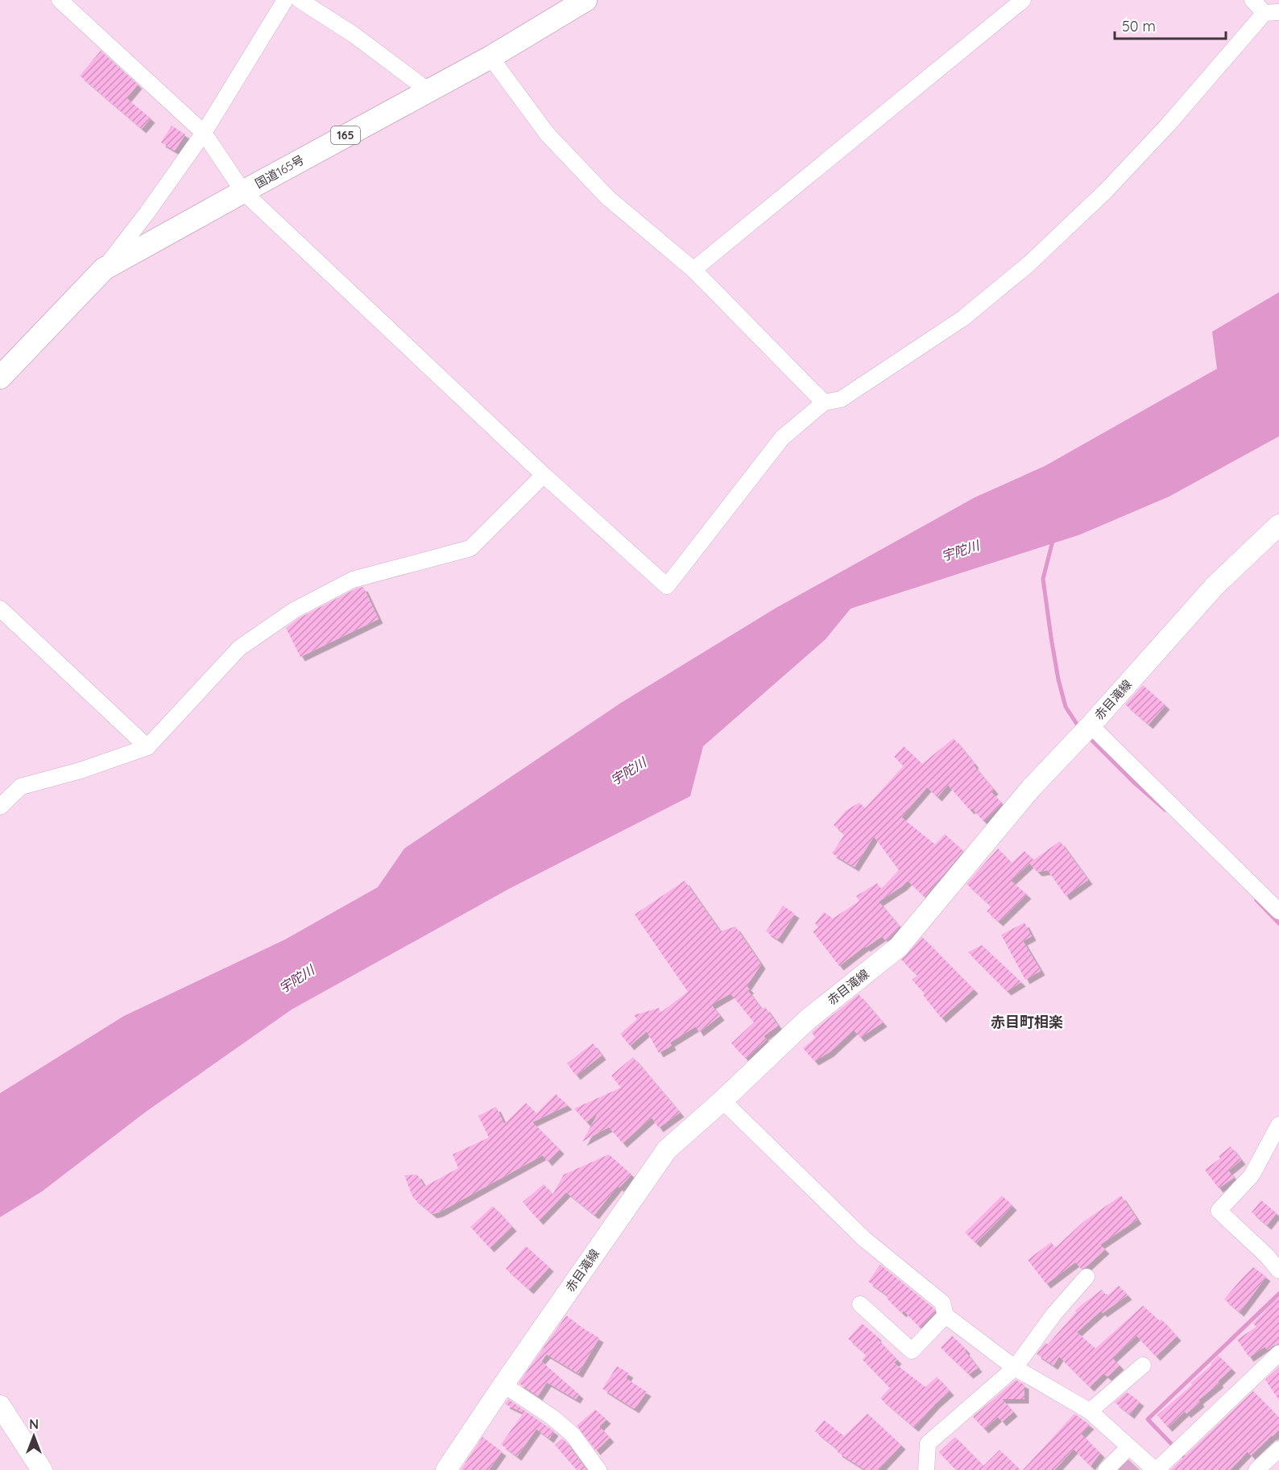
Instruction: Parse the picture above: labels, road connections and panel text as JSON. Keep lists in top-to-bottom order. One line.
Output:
{"streets":{"highway":["165","国道165号"],"main road":["赤目滝線"]},"districts":["赤目町相楽"],"water":["宇陀川"],"scale_bar":"50 m","north":"top"}
